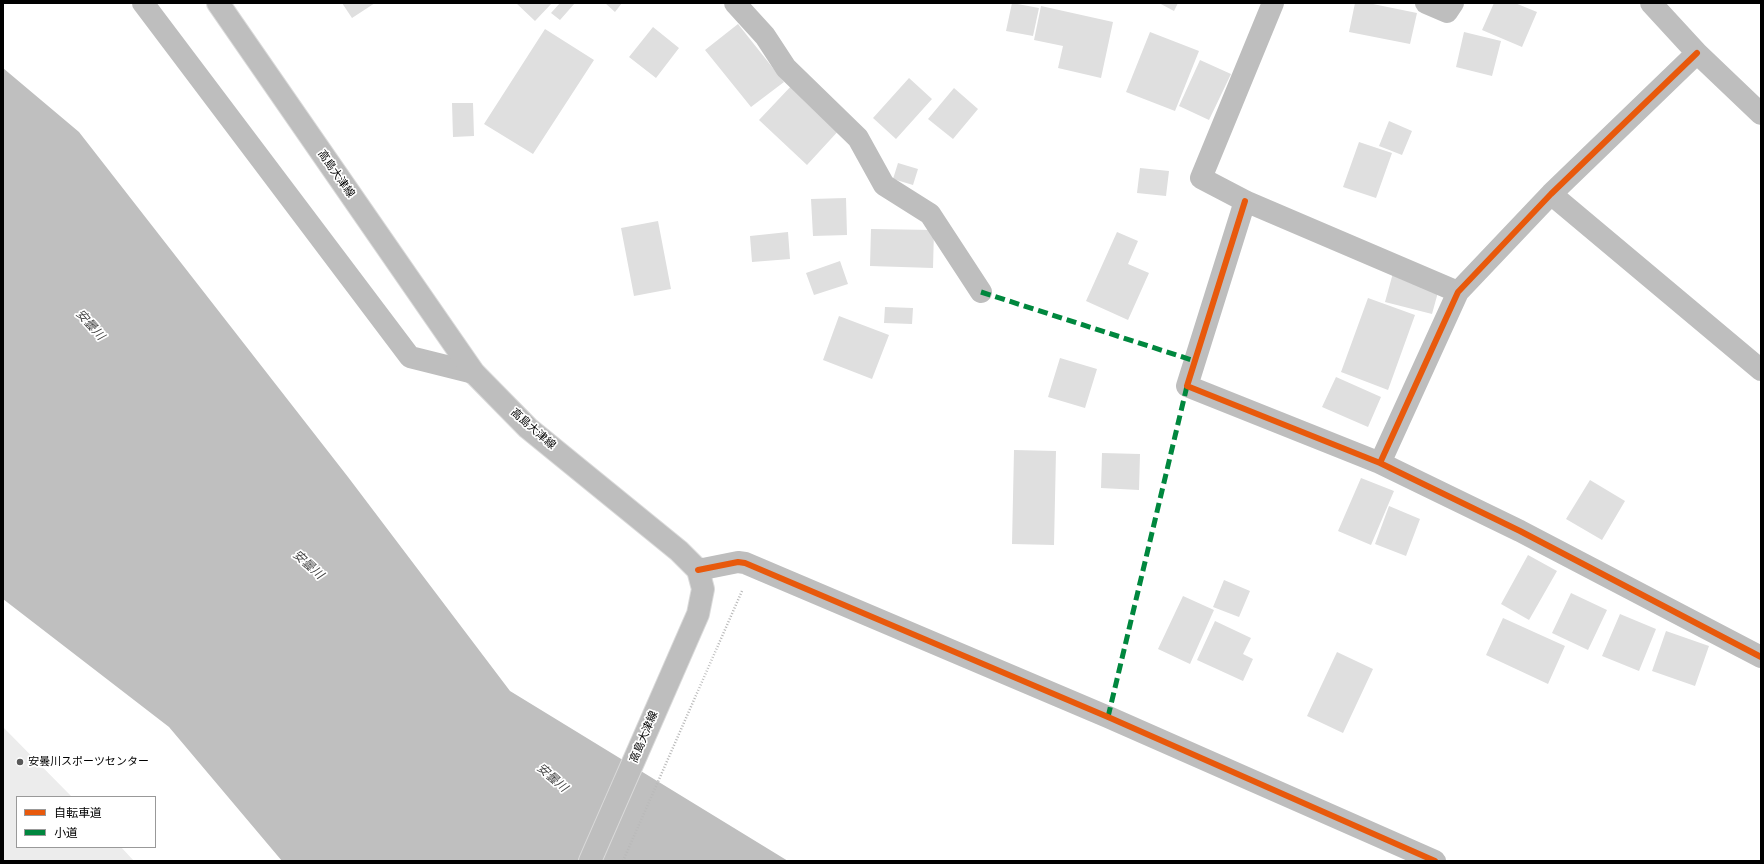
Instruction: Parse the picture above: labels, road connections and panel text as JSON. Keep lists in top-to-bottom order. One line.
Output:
{"streets":{"street":["高島大津線"]},"water":["安曇川"],"places":["安曇川スポーツセンター"],"legend":["自転車道","小道"]}
